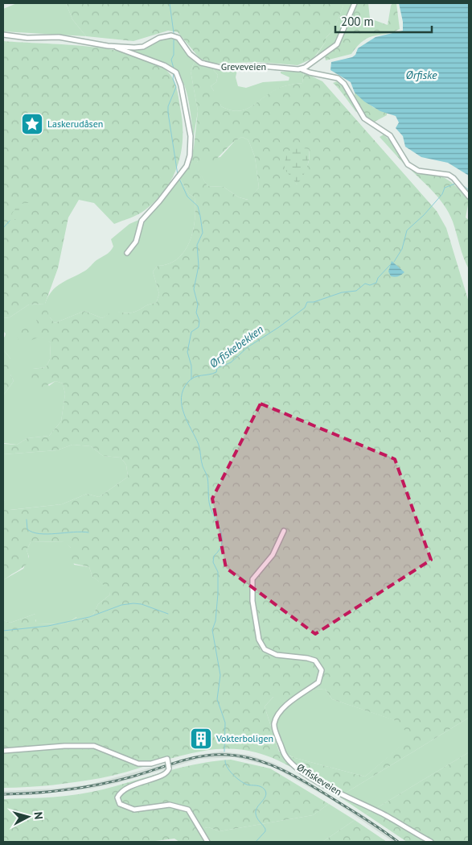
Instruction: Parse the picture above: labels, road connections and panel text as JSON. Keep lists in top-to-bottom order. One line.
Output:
{"streets":{"street":["Greveveien","Ørfiskeveien"]},"water":["Ørfiske","Ørfiskebekken"],"places":{"place":["Laskerudåsen"],"building":["Vokterboligen"]},"scale_bar":"200 m","north":"right"}
